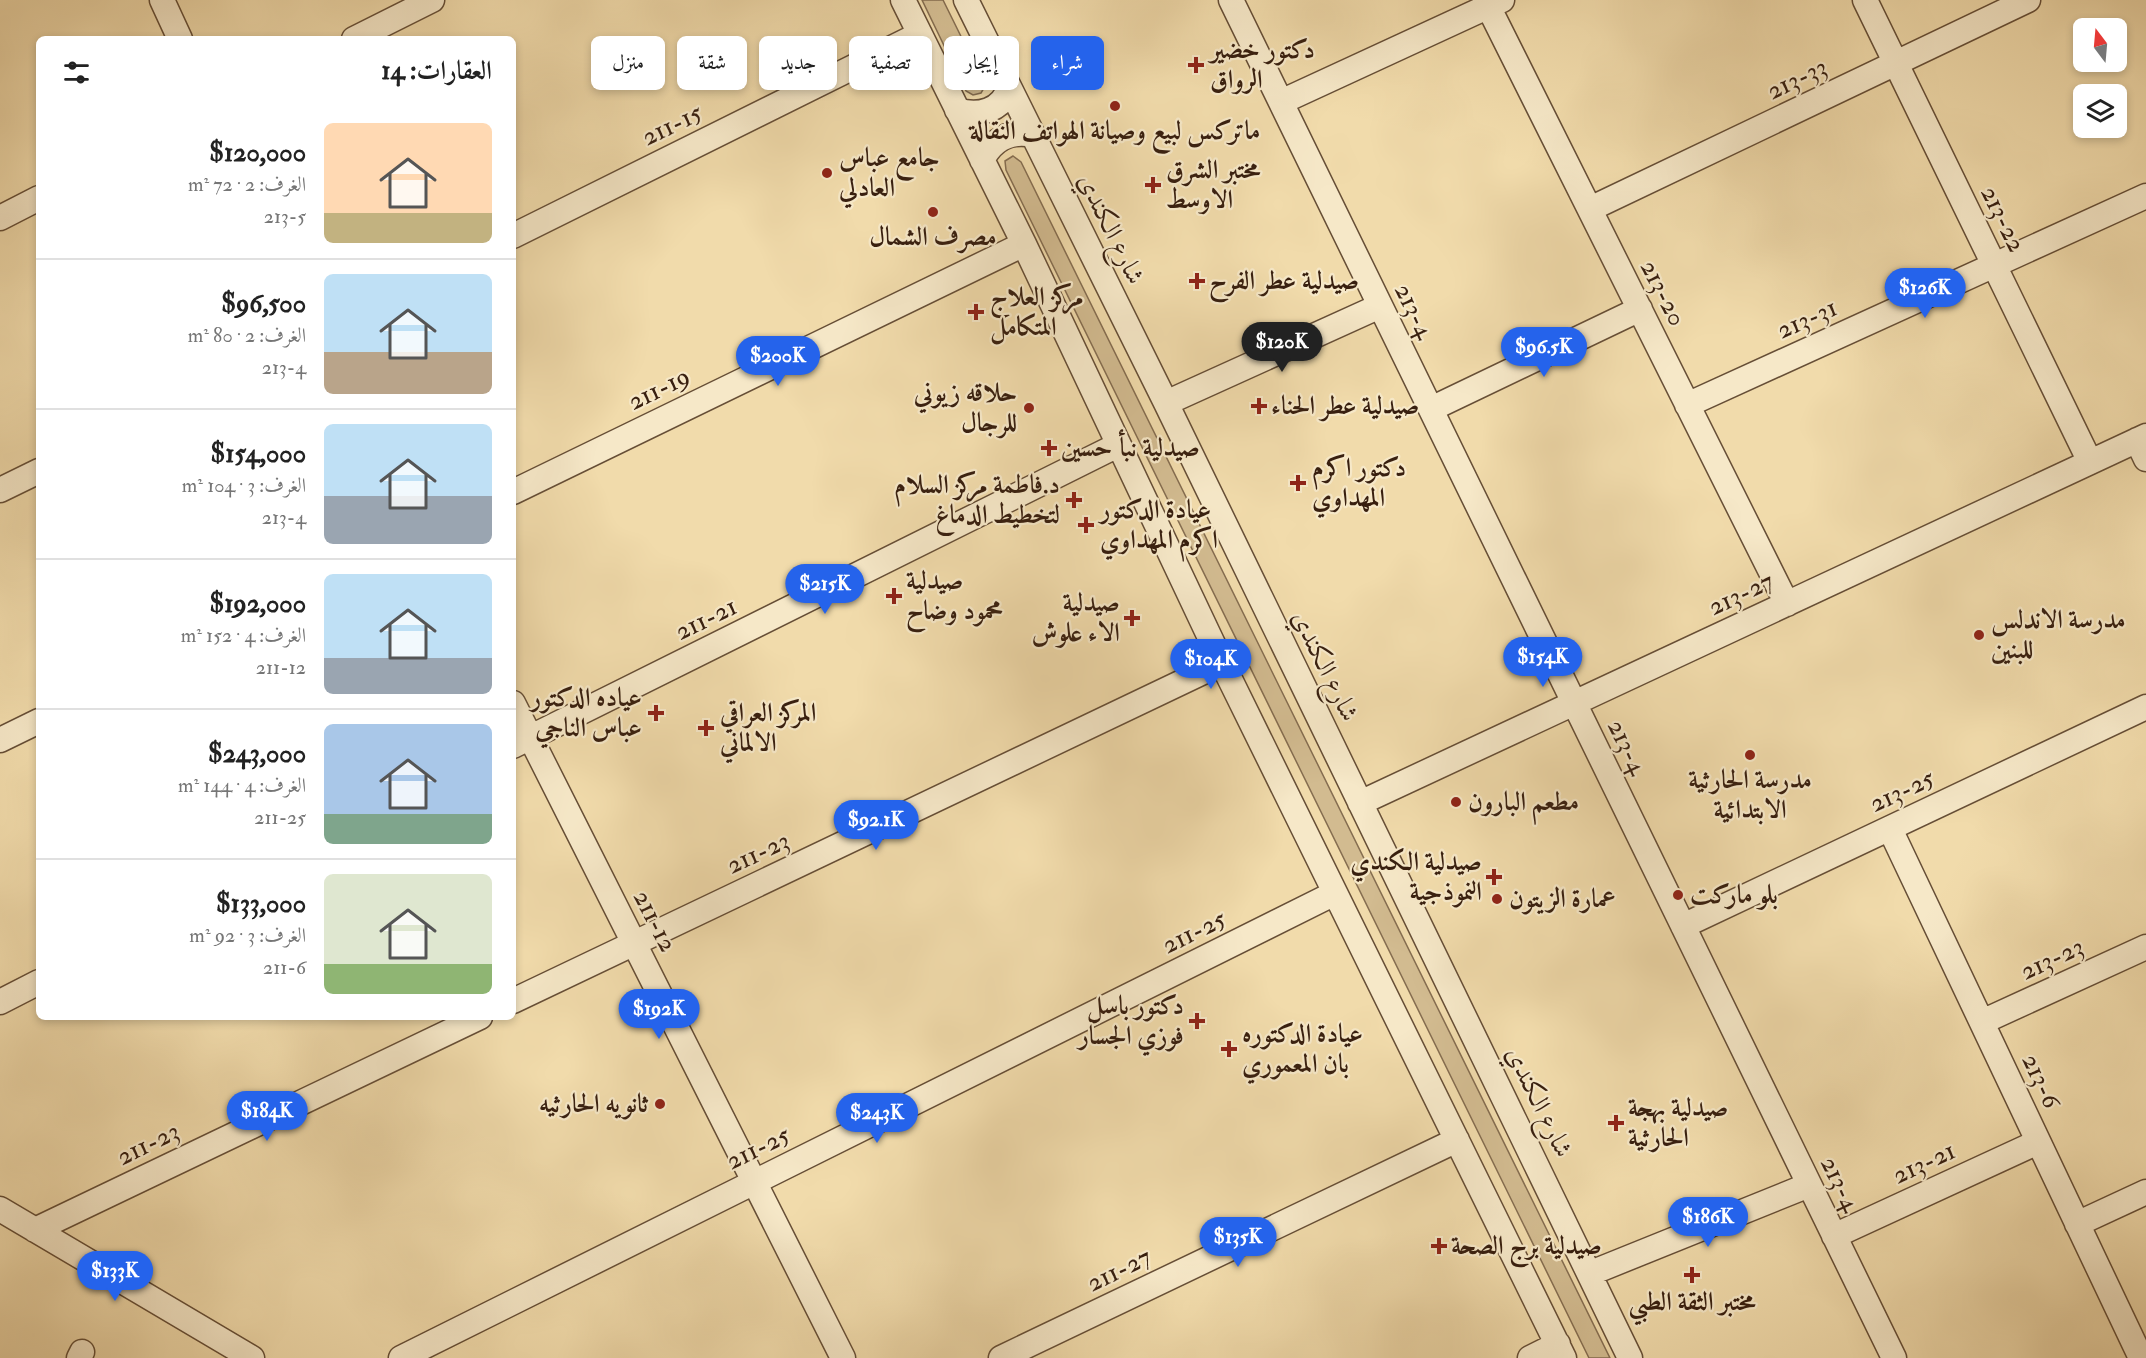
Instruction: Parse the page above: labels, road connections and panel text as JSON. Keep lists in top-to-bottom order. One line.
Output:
{"streets":{"street":["213-33","211-15","213-22","شارع الكندي","213-20","213-4","213-31","211-19","213-27","211-21","213-25","211-23","211-12","211-25","213-23","213-6","213-21","211-27"]},"crossings":[["213-33","213-22"],["213-33","213-20"],["213-22","213-31"],["213-22","213-27"],["شارع الكندي","213-27"],["213-20","213-31"],["213-20","213-27"],["213-4","213-27"],["213-4","213-25"],["213-4","213-21"],["211-21","211-12"],["213-25","213-6"],["211-23","211-12"],["211-12","211-25"],["213-23","213-6"],["213-6","213-21"]],"places":{"health":["دكتور خضير الرواق","مختبر الشرق الاوسط","صيدلية عطر الفرح","مركز العلاج المتكامل","صيدلية عطر الحناء","صيدلية نبأ حسين","دكتور اكرم المهداوي","د.فاطمة مركز السلام لتخطيط الدماغ","عيادة الدكتور اكرم المهداوي","صيدلية محمود وضاح","صيدلية الاء علوش","عياده الدكتور عباس الناجي","المركز العراقي الالماني","صيدلية الكندي النموذجية","دكتور باسل فوزي الجسار","عيادة الدكتوره بان المعموري","صيدلية بهجة الحارثية","صيدلية برج الصحة","مختبر الثقة الطبي"],"other":["ماتركس لبيع وصيانة الهواتف النقالة","جامع عباس العادلي","مصرف الشمال","حلاقه زيوني للرجال","مدرسة الاندلس للبنين","مدرسة الحارثية الابتدائية","مطعم البارون","بلو ماركت","عمارة الزيتون","ثانويه الحارثيه"]},"north":"top","page":{"chip":["شراء","إيجار","تصفية","جديد","شقة","منزل"],"heading":"العقارات: 14","list":[{"name":"$120,000","note":"الغرف: 2 · 72 m² · 213-5"},{"name":"$96,500","note":"الغرف: 2 · 80 m² · 213-4"},{"name":"$154,000","note":"الغرف: 3 · 104 m² · 213-4"},{"name":"$192,000","note":"الغرف: 4 · 152 m² · 211-12"},{"name":"$243,000","note":"الغرف: 4 · 144 m² · 211-25"},{"name":"$133,000","note":"الغرف: 3 · 92 m² · 211-6"}],"price":["$126K","$120K","$96.5K","$200K","$215K","$154K","$104K","$92.1K","$192K","$184K","$243K","$186K","$135K","$133K"]}}
